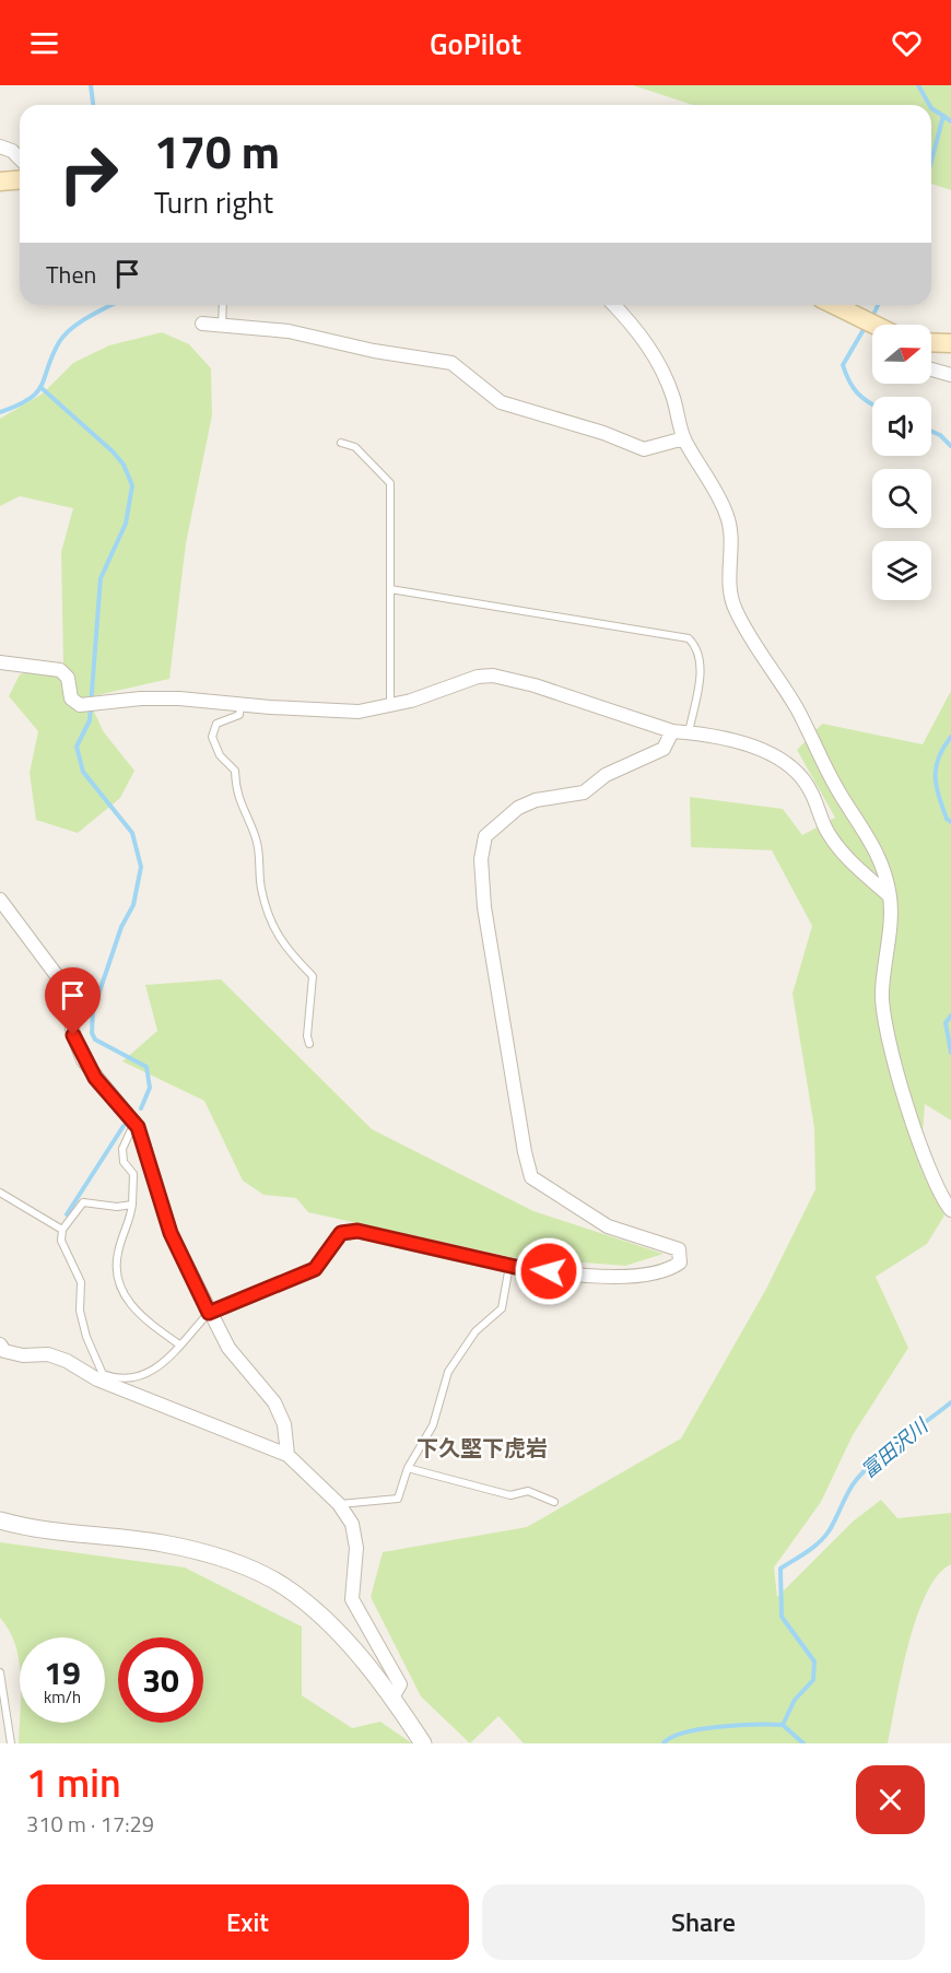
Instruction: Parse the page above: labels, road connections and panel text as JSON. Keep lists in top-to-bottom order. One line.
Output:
{"districts":["下久堅下虎岩"],"water":["富田沢川"],"north":"right","page":{"header":"GoPilot","turn":["170 m","Turn right"],"then":"Then","speed":"19 km/h","limit":"30","heading":["1 min","310 m · 17:29"],"buttons":["Exit","Share"]}}
